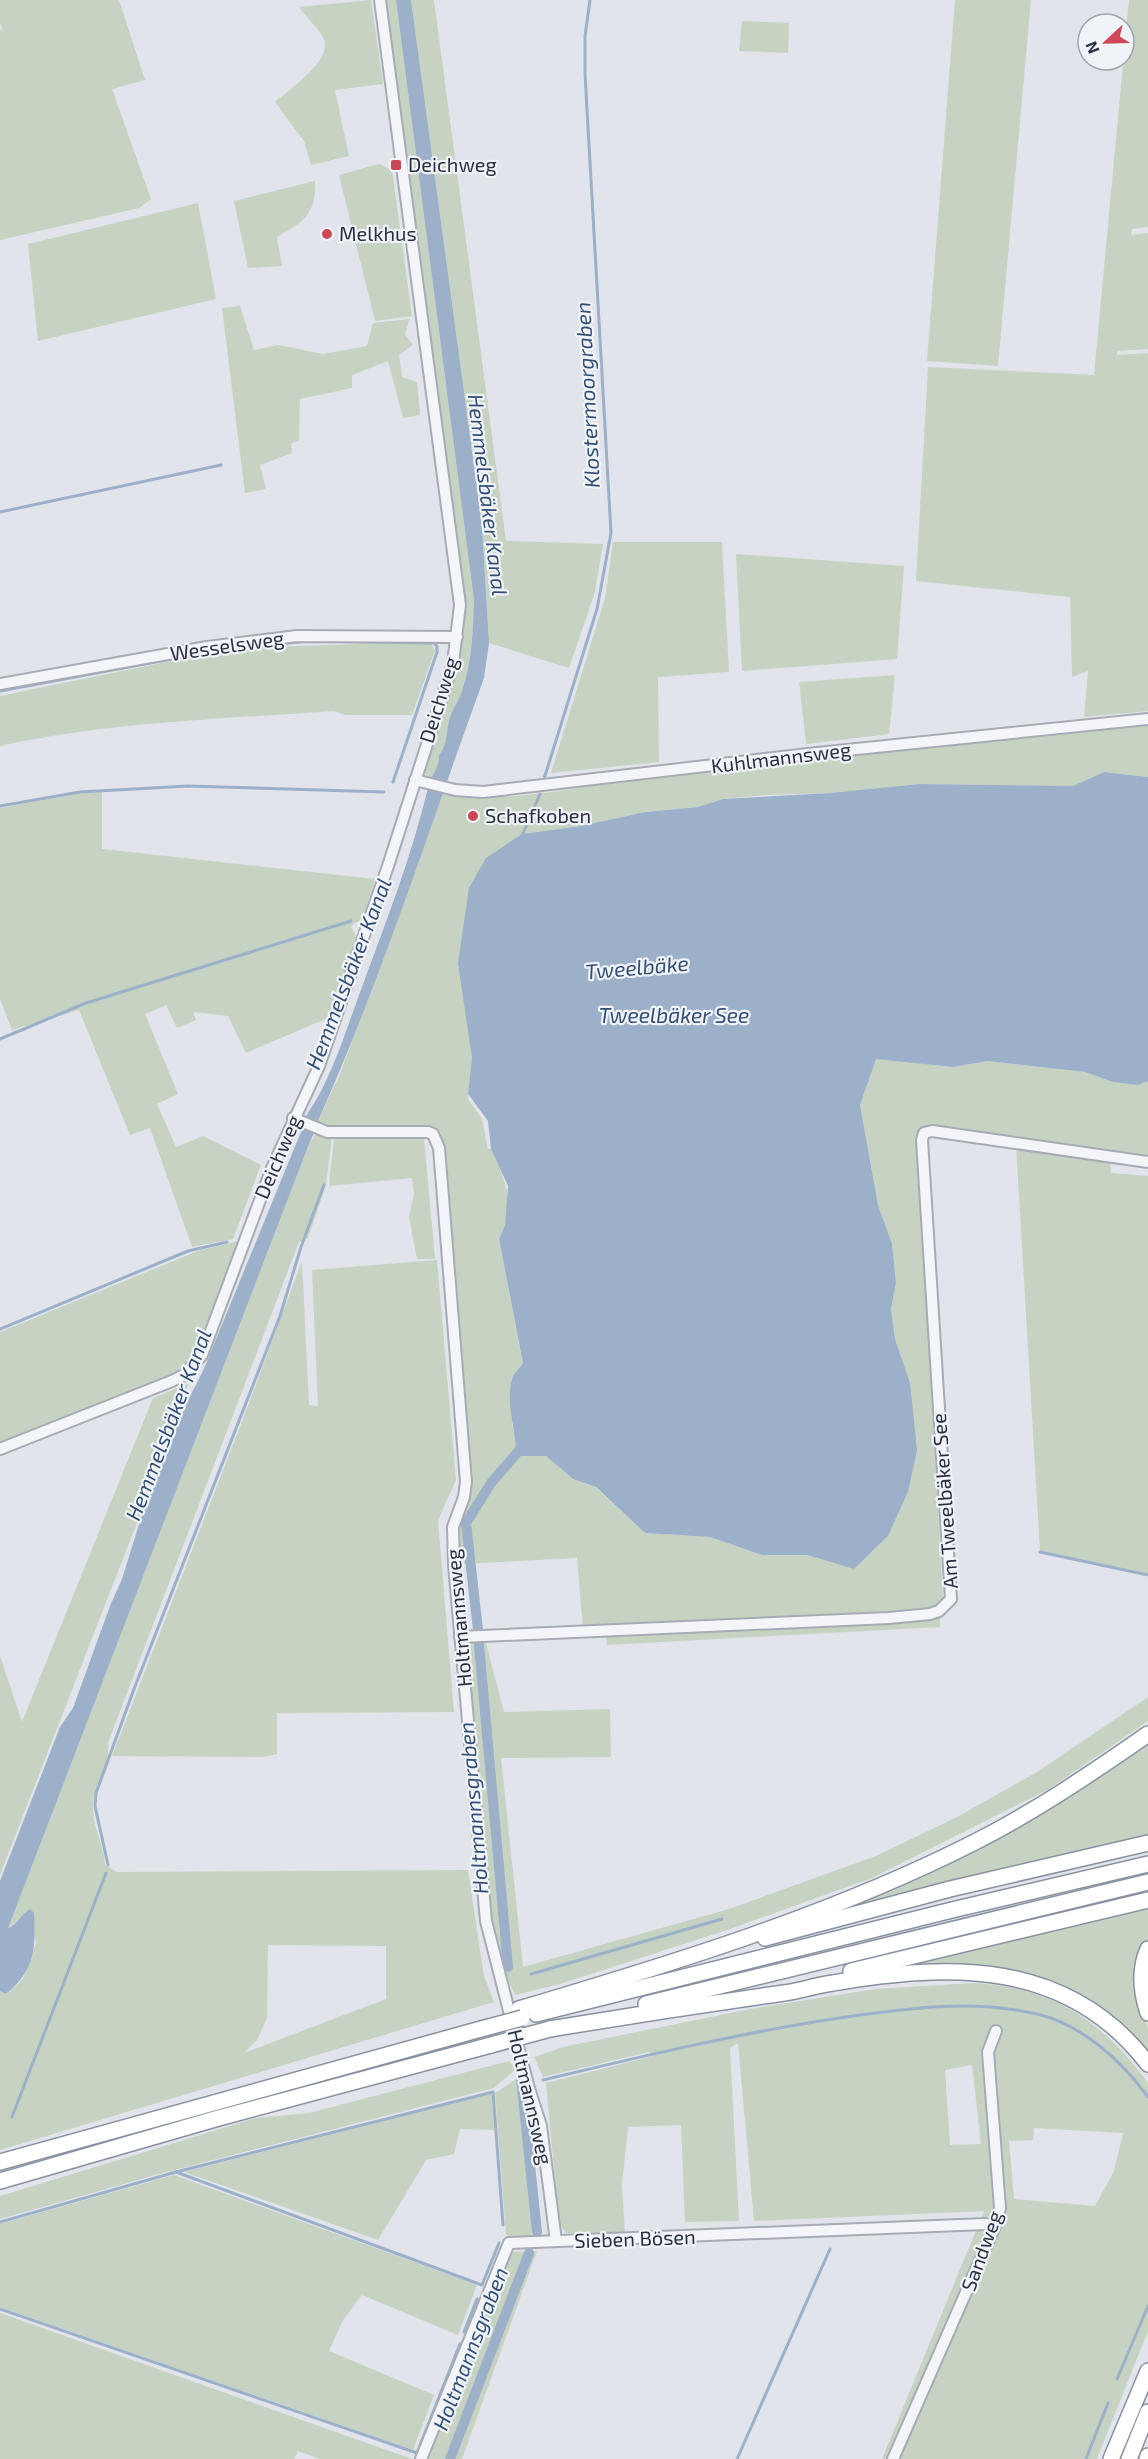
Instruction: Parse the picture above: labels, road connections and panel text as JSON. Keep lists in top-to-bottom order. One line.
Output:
{"streets":{"street":["Wesselsweg","Deichweg","Kuhlmannsweg","Am Tweelbäker See","Holtmannsweg","Sieben Bösen","Sandweg"]},"crossings":[["Wesselsweg","Deichweg"],["Deichweg","Kuhlmannsweg"],["Deichweg","Holtmannsweg"],["Am Tweelbäker See","Holtmannsweg"],["Holtmannsweg","Sieben Bösen"],["Sieben Bösen","Sandweg"]],"water":["Klostermoorgraben","Hemmelsbäker Kanal","Tweelbäke","Tweelbäker See","Holtmannsgraben"],"places":{"transit":["Deichweg"],"other":["Melkhus","Schafkoben"]},"north":"left"}
